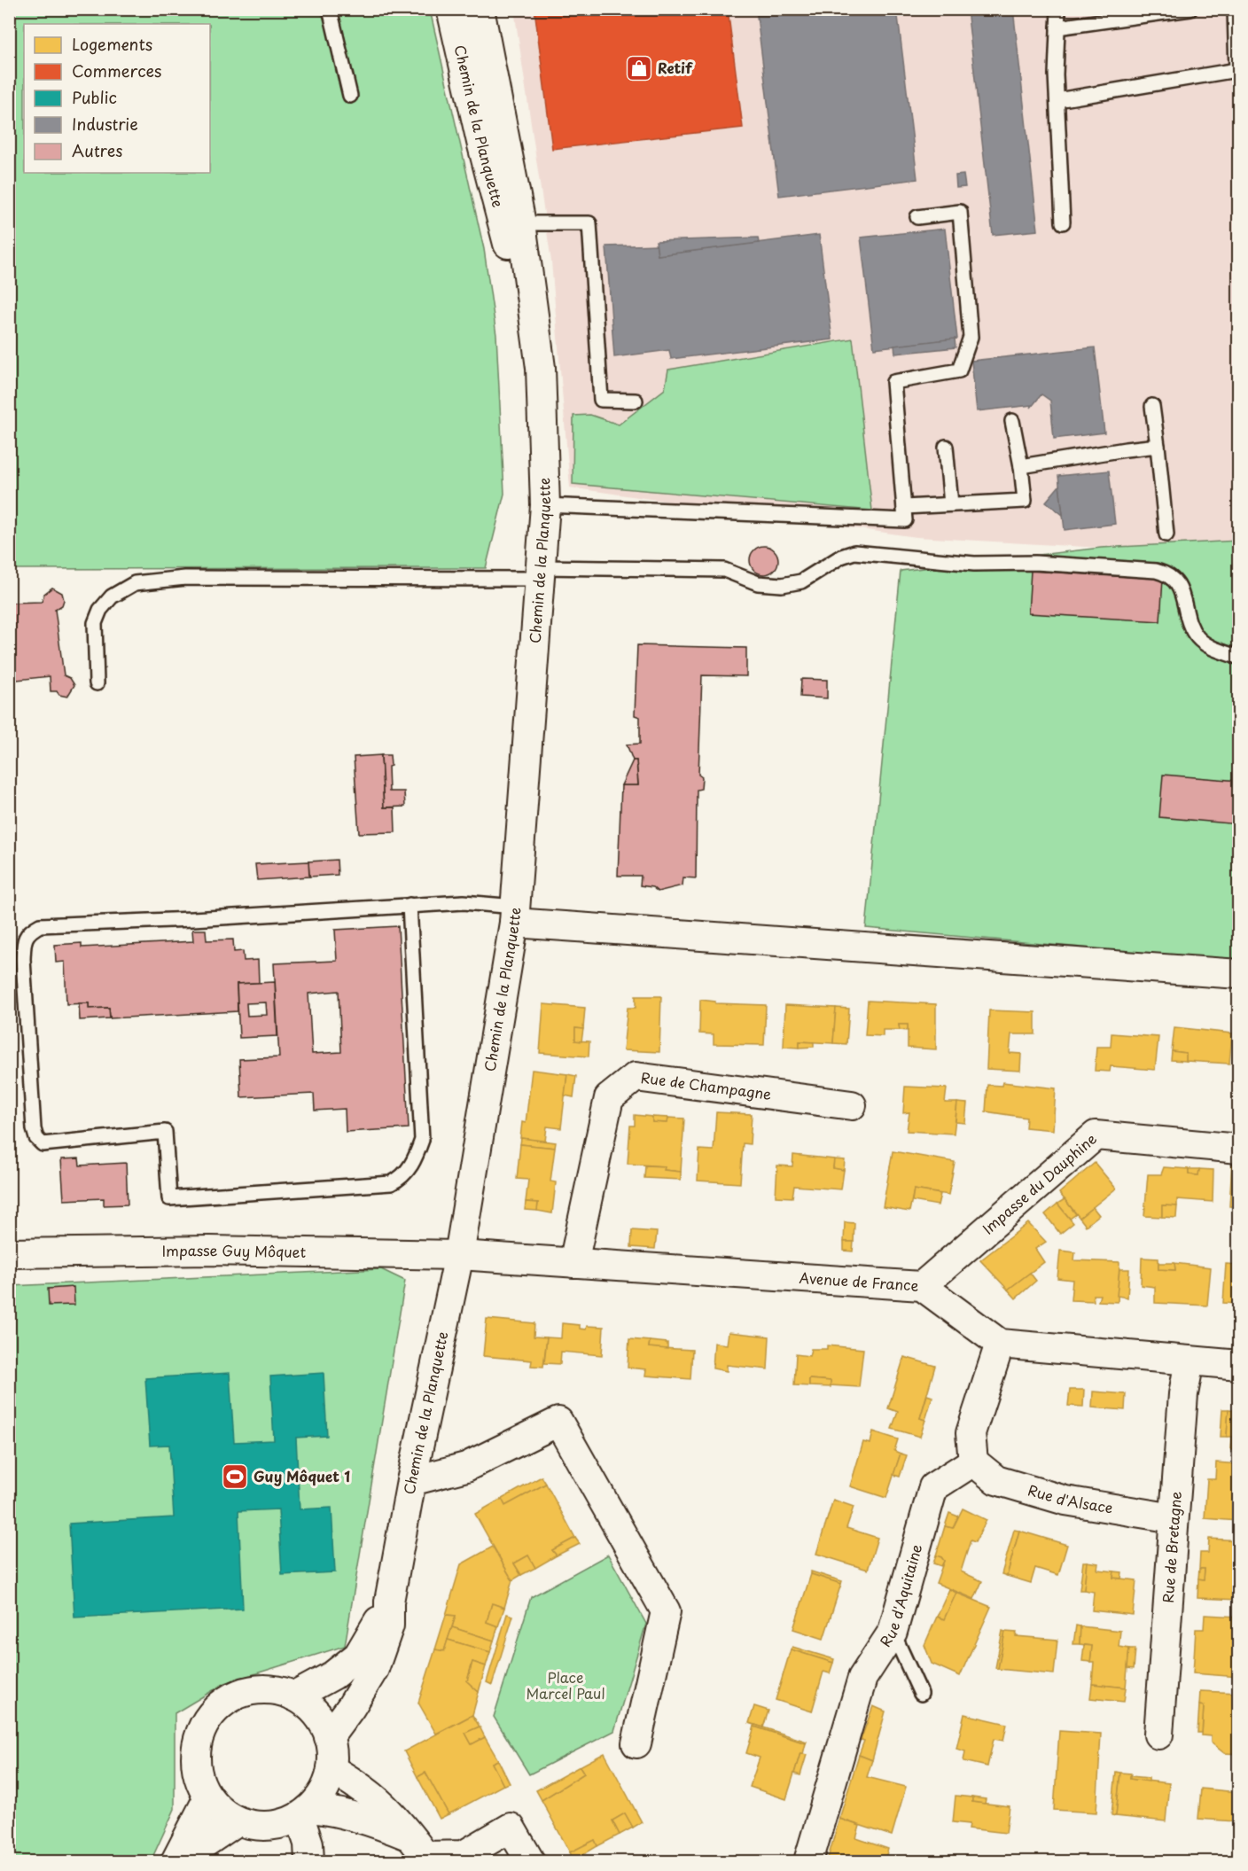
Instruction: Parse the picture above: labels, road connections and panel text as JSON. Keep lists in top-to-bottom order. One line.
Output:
{"streets":{"street":["Chemin de la Planquette","Rue de Champagne","Impasse du Dauphine","Impasse Guy Môquet","Avenue de France","Rue d'Alsace","Rue de Bretagne","Rue d'Aquitaine"]},"crossings":[["Chemin de la Planquette","Impasse Guy Môquet"],["Chemin de la Planquette","Avenue de France"],["Rue de Champagne","Avenue de France"],["Impasse du Dauphine","Avenue de France"],["Impasse Guy Môquet","Avenue de France"],["Rue d'Alsace","Rue de Bretagne"],["Rue d'Alsace","Rue d'Aquitaine"]],"parks":["Place Marcel Paul"],"places":{"shop":["Retif"],"sports":["Guy Môquet 1"]},"legend":["Logements","Commerces","Public","Industrie","Autres"]}
